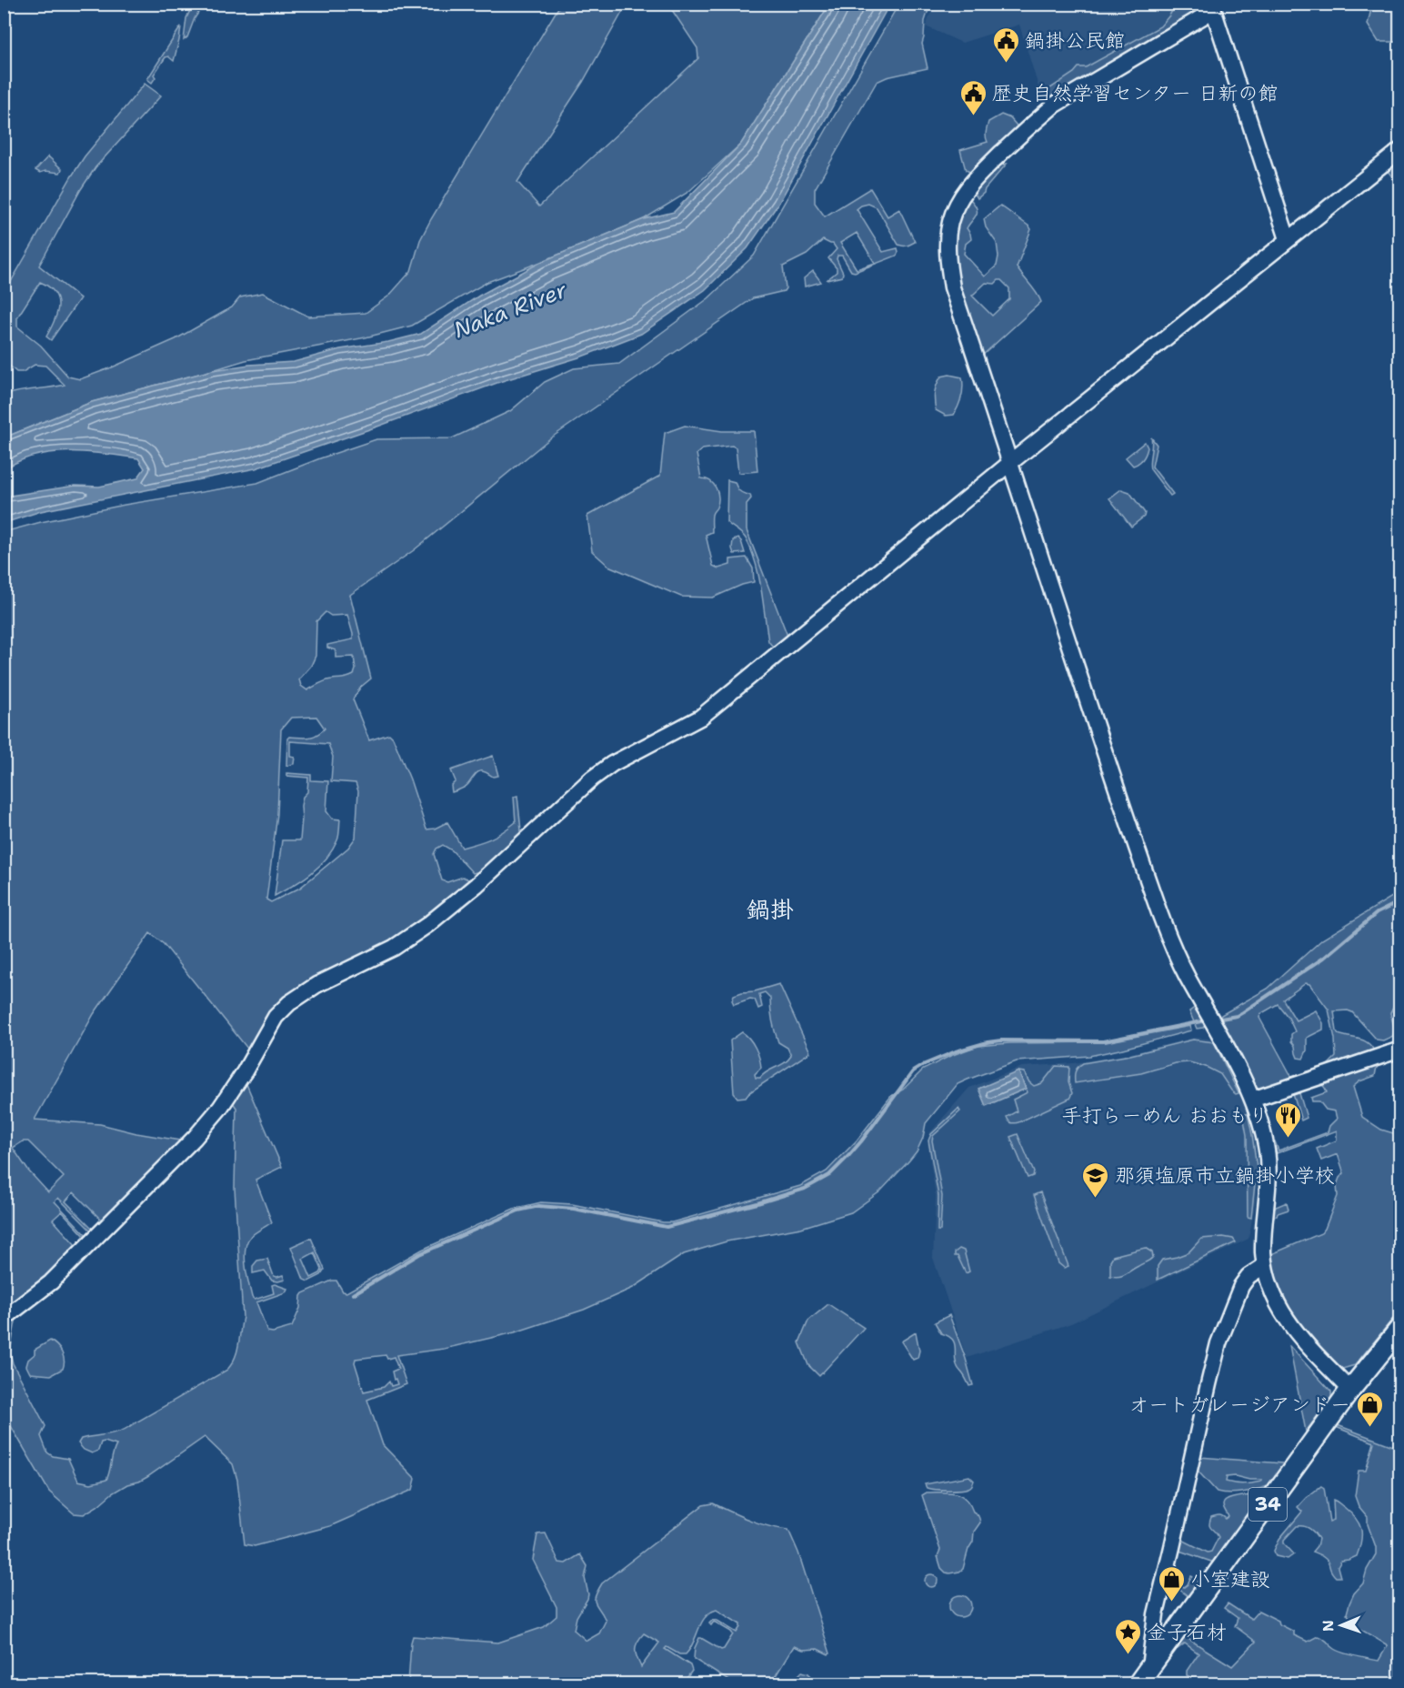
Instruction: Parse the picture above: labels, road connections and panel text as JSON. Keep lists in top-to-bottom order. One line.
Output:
{"streets":{"main road":["34"]},"districts":["鍋掛"],"water":["Naka River"],"places":{"public building":["鍋掛公民館","歴史自然学習センター 日新の館"],"restaurant":["手打らーめん おおもり"],"school or university":["那須塩原市立鍋掛小学校"],"shop":["オートガレージアンドー","小室建設"],"place":["金子石材"]},"north":"left"}
